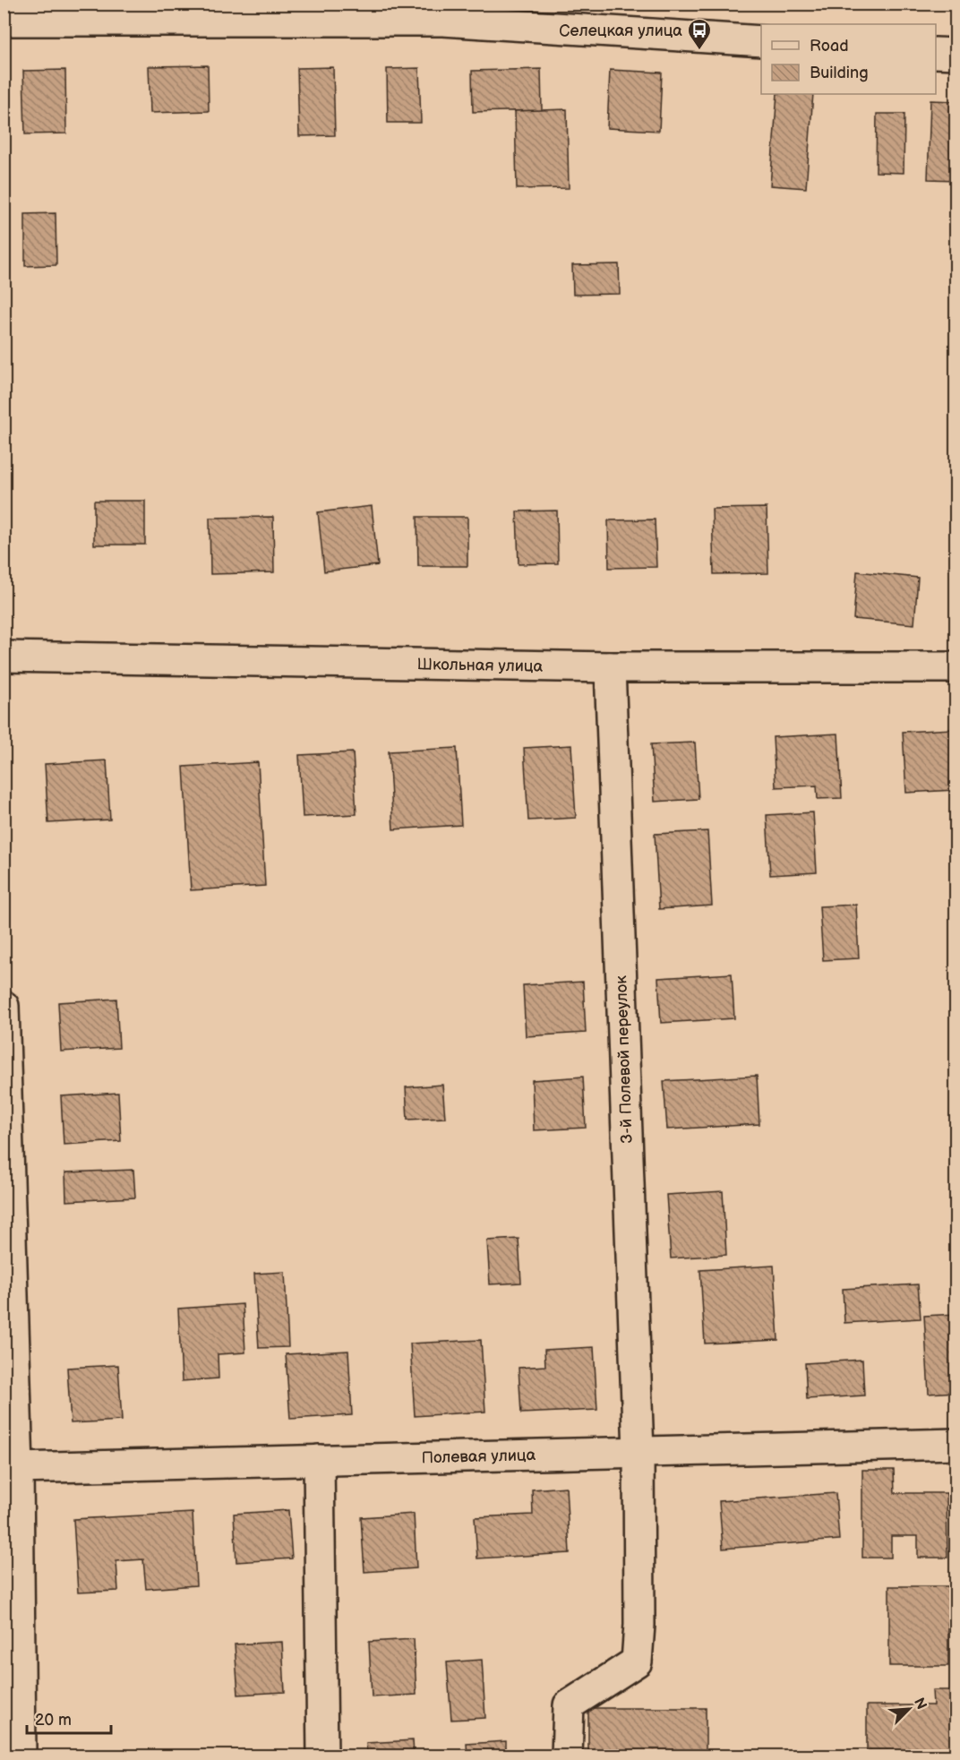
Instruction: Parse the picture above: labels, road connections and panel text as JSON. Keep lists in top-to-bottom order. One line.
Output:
{"streets":{"street":["Школьная улица","3-й Полевой переулок","Полевая улица"]},"crossings":[["Школьная улица","3-й Полевой переулок"],["3-й Полевой переулок","Полевая улица"]],"places":{"bus stop":["Селецкая улица"]},"legend":["Road","Building"],"scale_bar":"20 m","north":"top right"}
